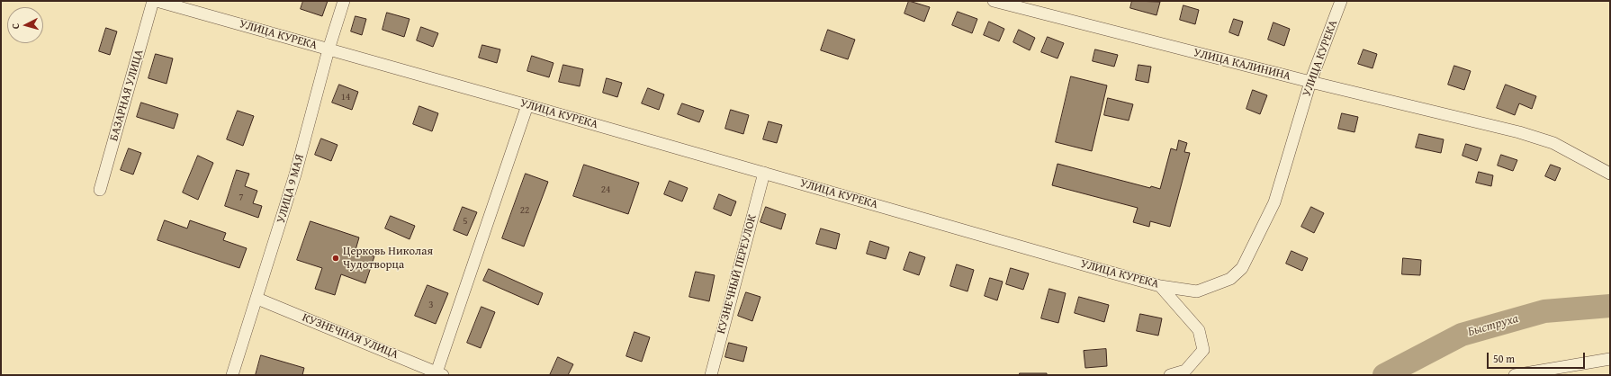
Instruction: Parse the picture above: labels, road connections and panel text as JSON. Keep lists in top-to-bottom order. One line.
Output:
{"streets":{"street":["УЛИЦА КУРЕКА","УЛИЦА КАЛИНИНА","БАЗАРНАЯ УЛИЦА","УЛИЦА 9 МАЯ","КУЗНЕЧНЫЙ ПЕРЕУЛОК","КУЗНЕЧНАЯ УЛИЦА"]},"crossings":[["УЛИЦА КУРЕКА","УЛИЦА КАЛИНИНА"],["УЛИЦА КУРЕКА","УЛИЦА 9 МАЯ"],["УЛИЦА КУРЕКА","КУЗНЕЧНЫЙ ПЕРЕУЛОК"],["УЛИЦА 9 МАЯ","КУЗНЕЧНАЯ УЛИЦА"]],"water":["Быструха"],"places":["Церковь Николая Чудотворца"],"house_numbers":["14","24","7","22","5","3"],"scale_bar":"50 m","north":"left"}
